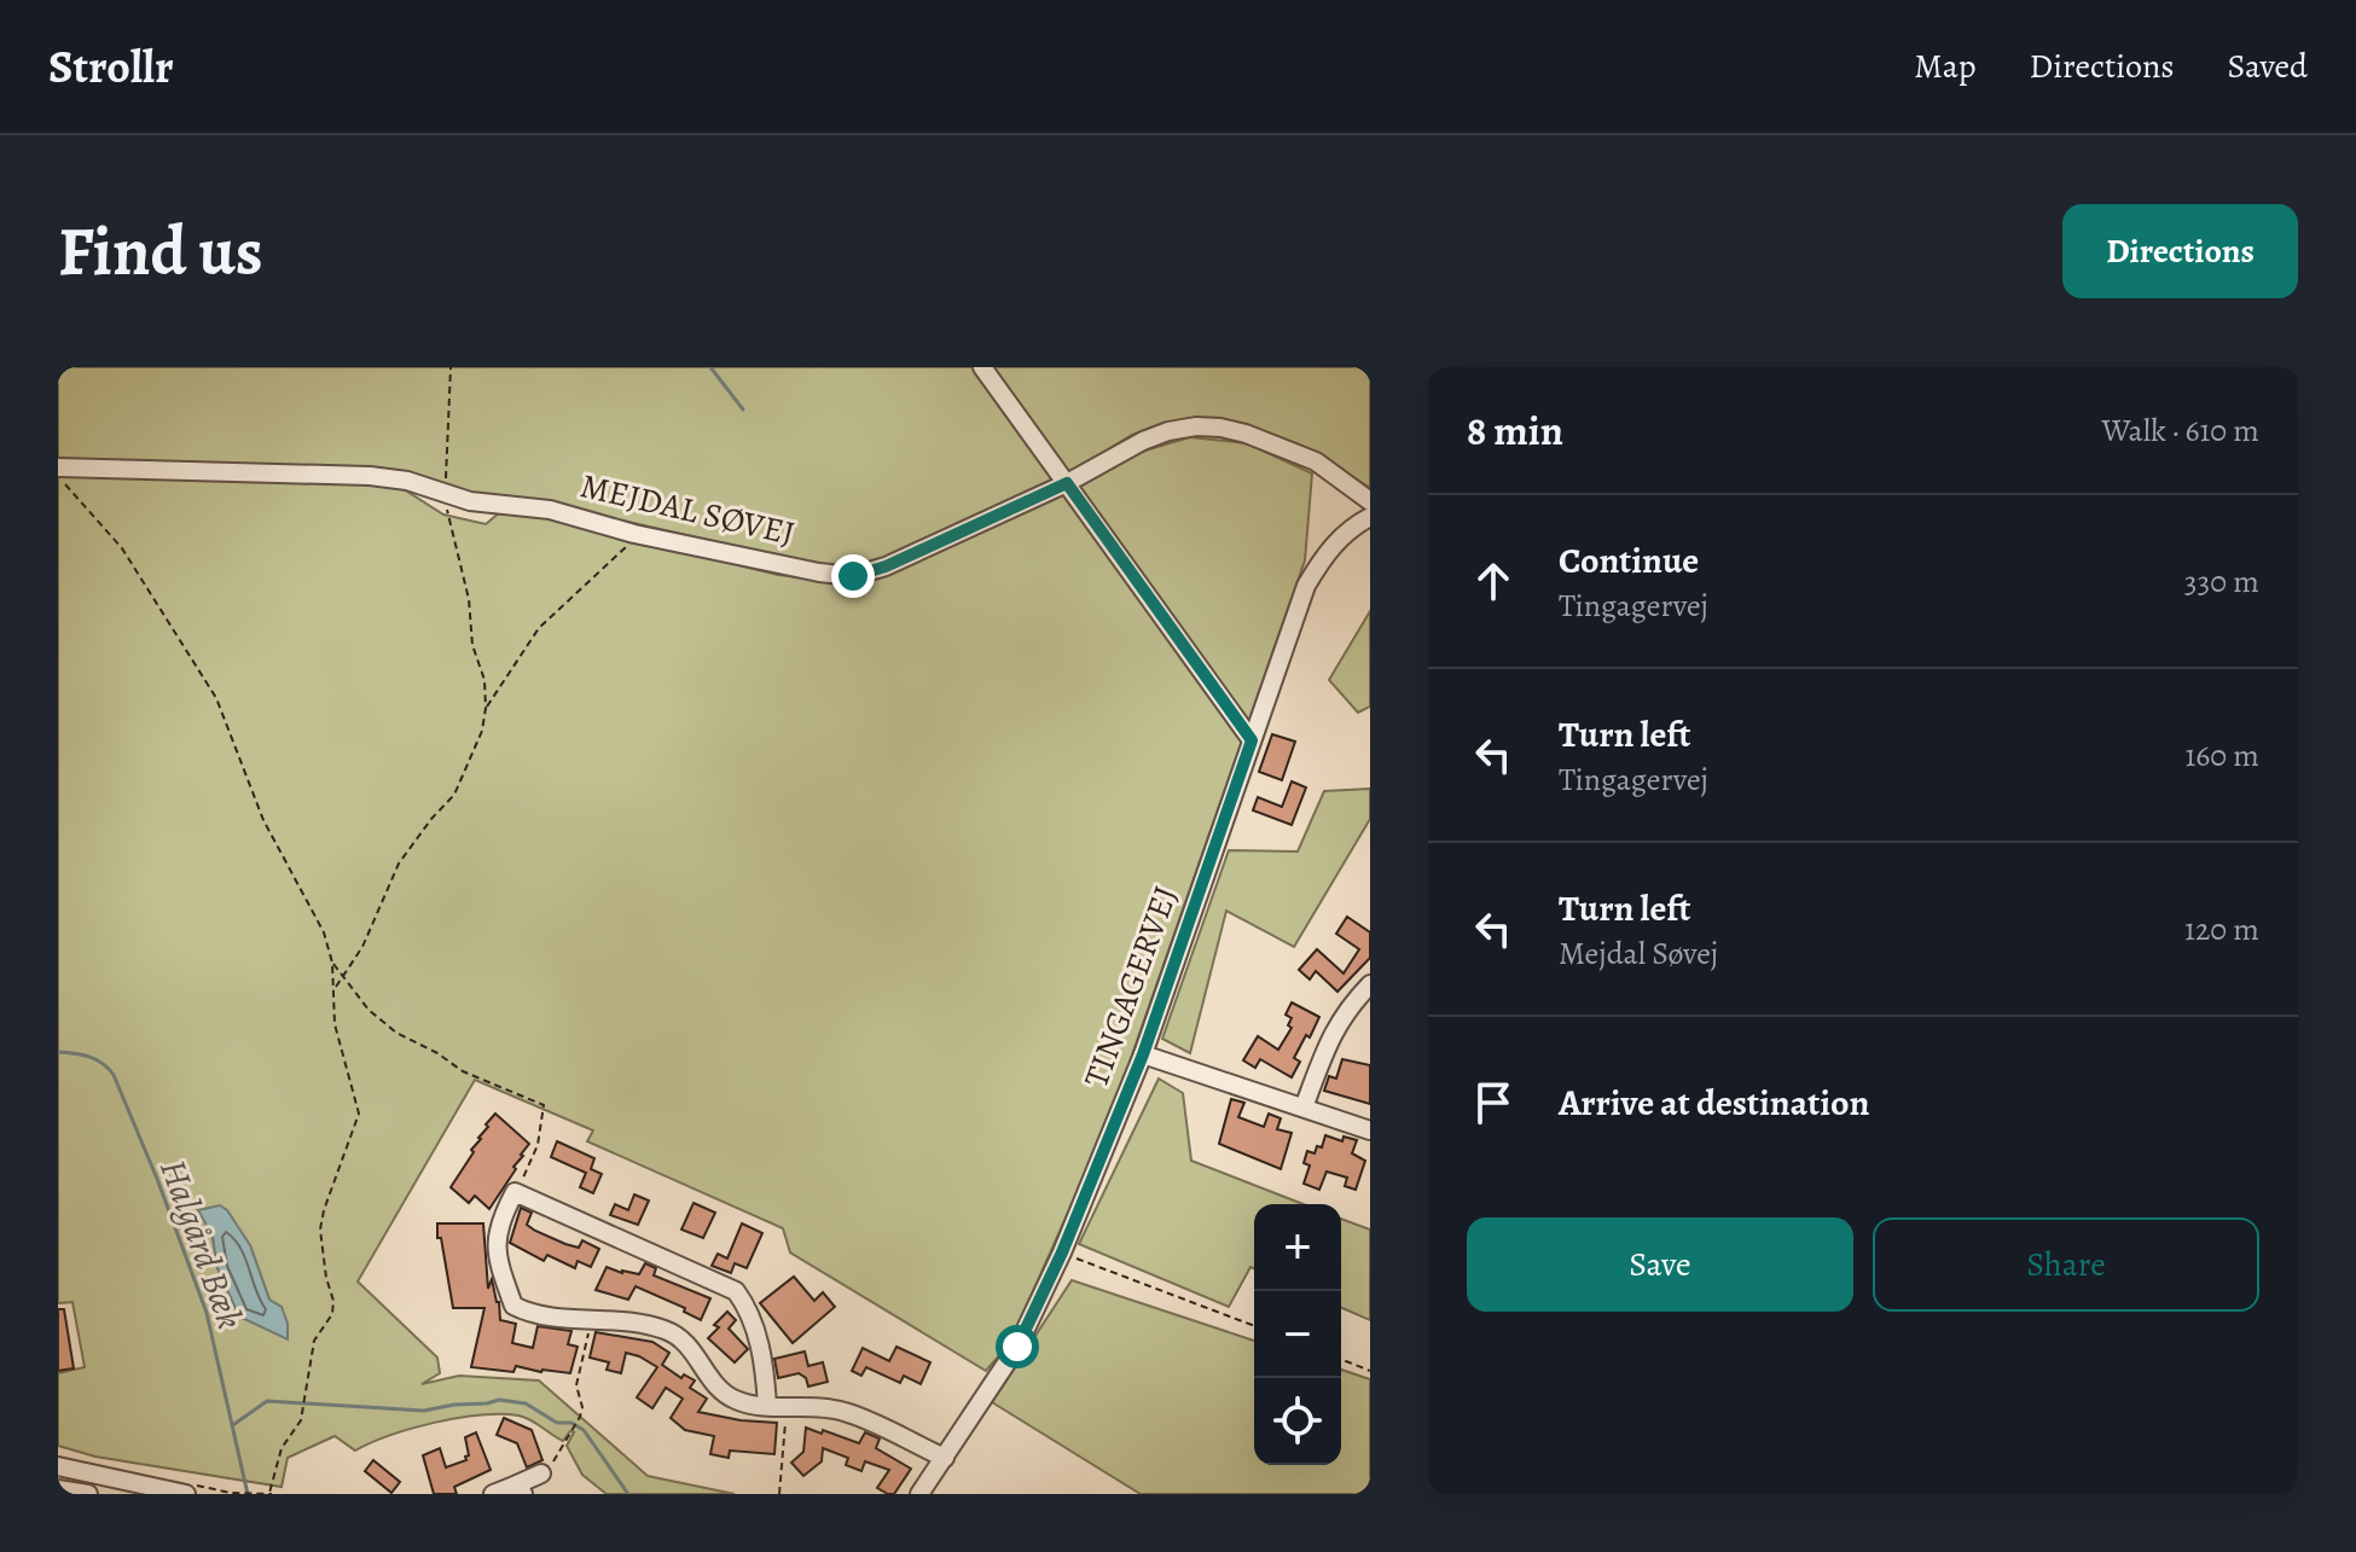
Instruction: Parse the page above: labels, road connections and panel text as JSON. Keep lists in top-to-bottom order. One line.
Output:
{"streets":{"street":["MEJDAL SØVEJ","TINGAGERVEJ"]},"water":["Halgård Bæk"],"page":{"header":"Strollr","nav":["Map","Directions","Saved"],"buttons":["Directions",["Save","Share"]],"title":"Find us","heading":["8 min","Walk · 610 m"],"list":[["Continue","Tingagervej","330 m"],["Turn left","Tingagervej","160 m"],["Turn left","Mejdal Søvej","120 m"],"Arrive at destination"],"map_buttons":["+","−"]}}
